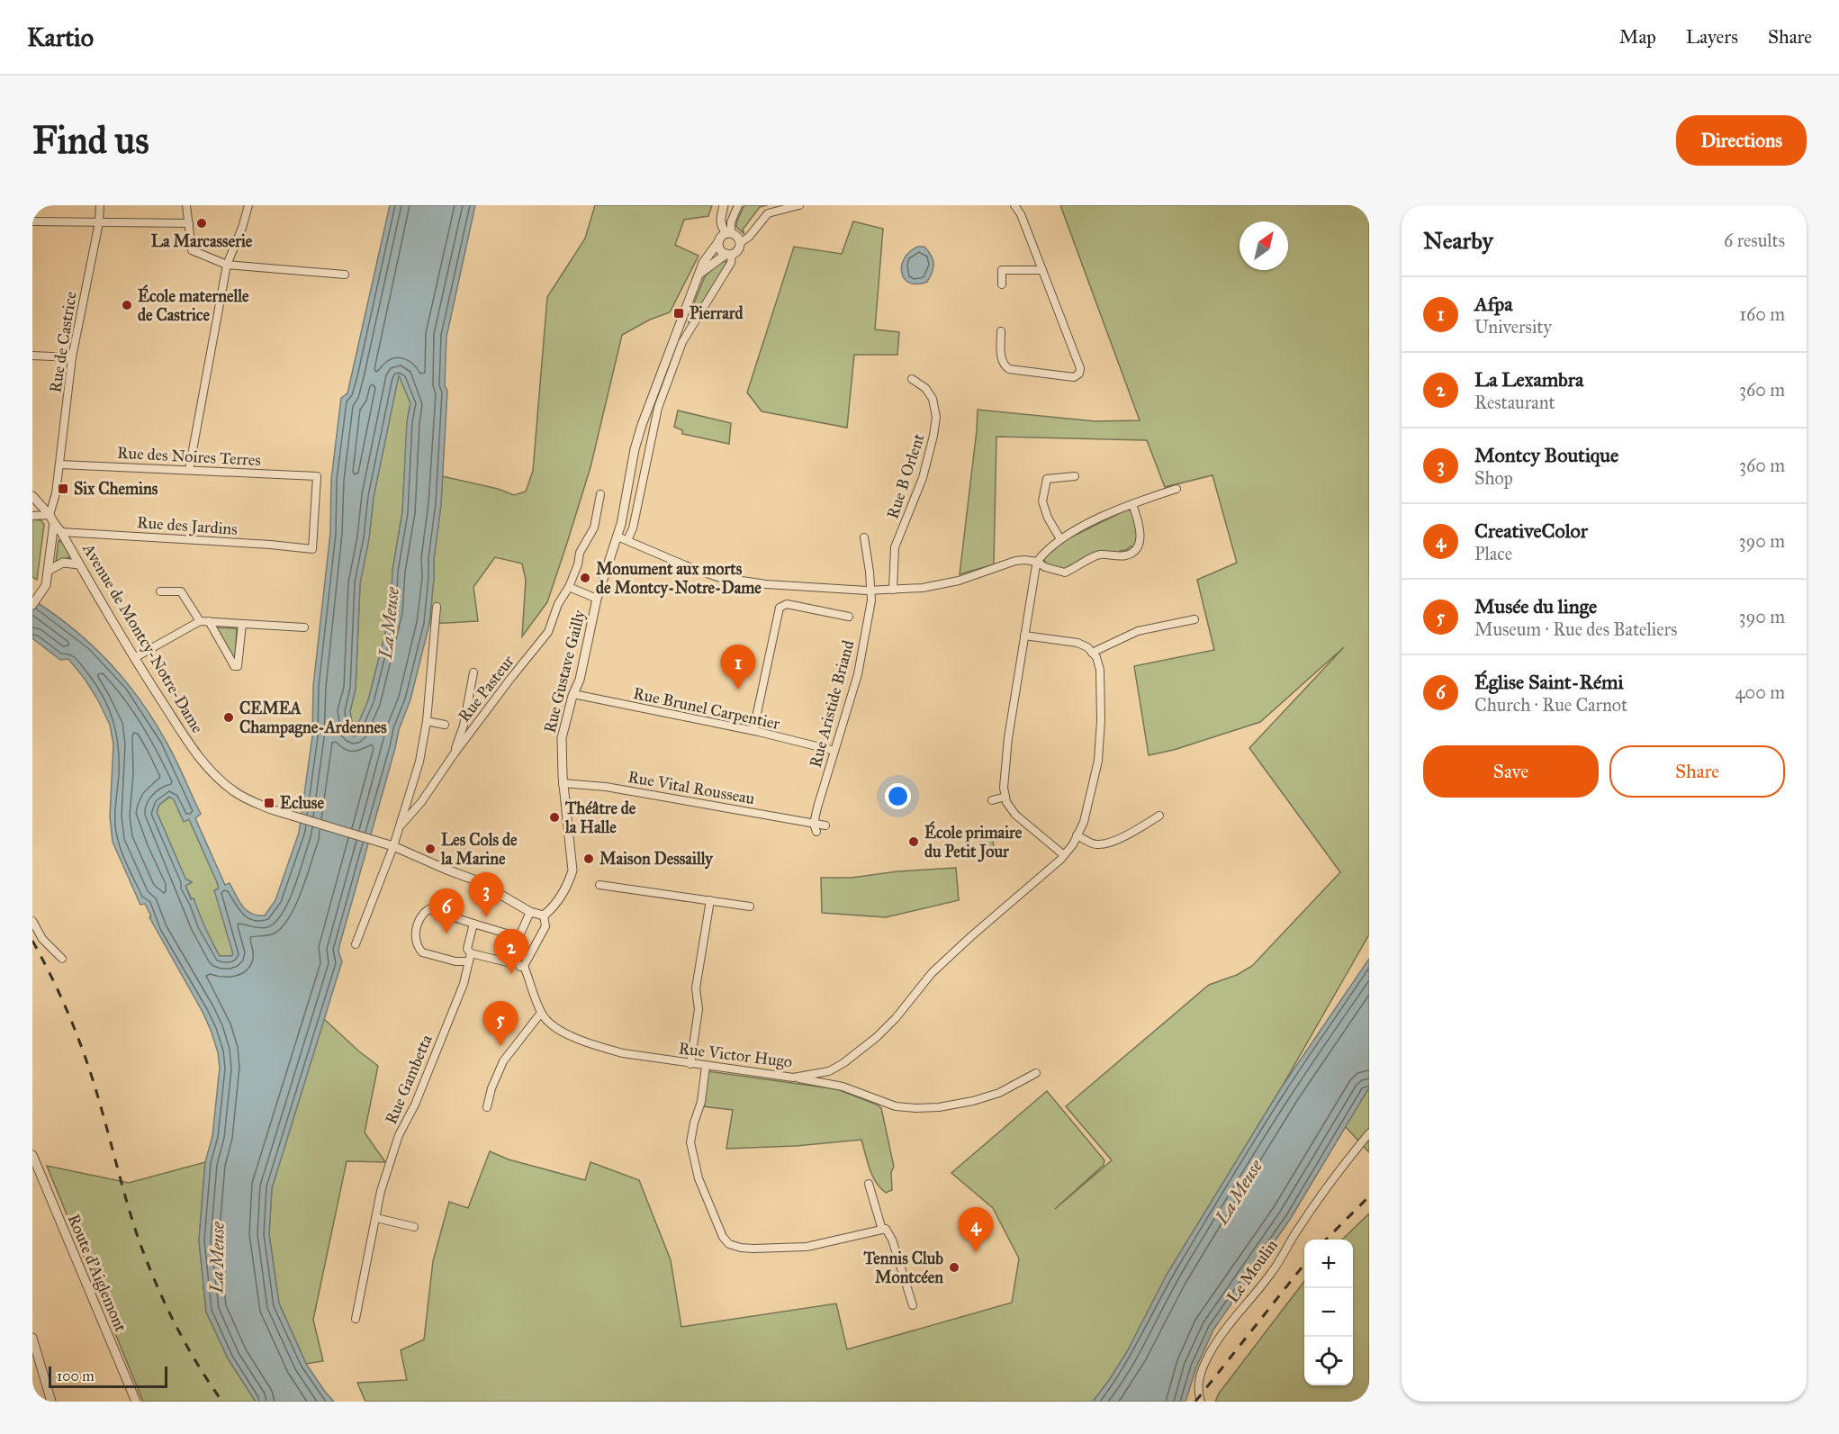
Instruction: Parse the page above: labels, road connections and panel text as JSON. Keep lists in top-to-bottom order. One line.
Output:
{"streets":{"street":["Rue de Castrice","Rue des Noires Terres","Rue B Orlent","Rue des Jardins","Avenue de Montcy-Notre-Dame","Rue Gustave Gailly","Rue Pasteur","Rue Aristide Briand","Rue Brunel Carpentier","Rue Vital Rousseau","Rue Victor Hugo","Rue Gambetta","Le Moulin","Route d'Aiglemont"]},"crossings":[["Rue de Castrice","Rue des Noires Terres"],["Rue de Castrice","Avenue de Montcy-Notre-Dame"],["Rue des Noires Terres","Rue des Jardins"],["Rue des Jardins","Avenue de Montcy-Notre-Dame"],["Avenue de Montcy-Notre-Dame","Rue Gustave Gailly"],["Rue Gustave Gailly","Rue Brunel Carpentier"],["Rue Gustave Gailly","Rue Vital Rousseau"],["Rue Aristide Briand","Rue Brunel Carpentier"],["Rue Aristide Briand","Rue Vital Rousseau"]],"water":["La Meuse"],"places":{"other":["La Marcasserie","École maternelle de Castrice","Monument aux morts de Montcy-Notre-Dame","CEMEA Champagne-Ardennes","Théâtre de la Halle","École primaire du Petit Jour","Les Cols de la Marine","Maison Dessailly","Tennis Club Montcéen"],"transit":["Pierrard","Six Chemins","Ecluse"]},"scale_bar":"100 m","north":"top right","page":{"header":"Kartio","nav":["Map","Layers","Share"],"buttons":["Directions",["Save","Share"]],"title":"Find us","heading":["Nearby","6 results"],"list":[{"mark":"1","name":"Afpa","note":"University","value":"160 m"},{"mark":"2","name":"La Lexambra","note":"Restaurant","value":"360 m"},{"mark":"3","name":"Montcy Boutique","note":"Shop","value":"360 m"},{"mark":"4","name":"CreativeColor","note":"Place","value":"390 m"},{"mark":"5","name":"Musée du linge","note":"Museum · Rue des Bateliers","value":"390 m"},{"mark":"6","name":"Église Saint-Rémi","note":"Church · Rue Carnot","value":"400 m"}],"pins":["1","3","6","2","5","4"],"map_buttons":["+","−"],"scale":"100 m"}}
